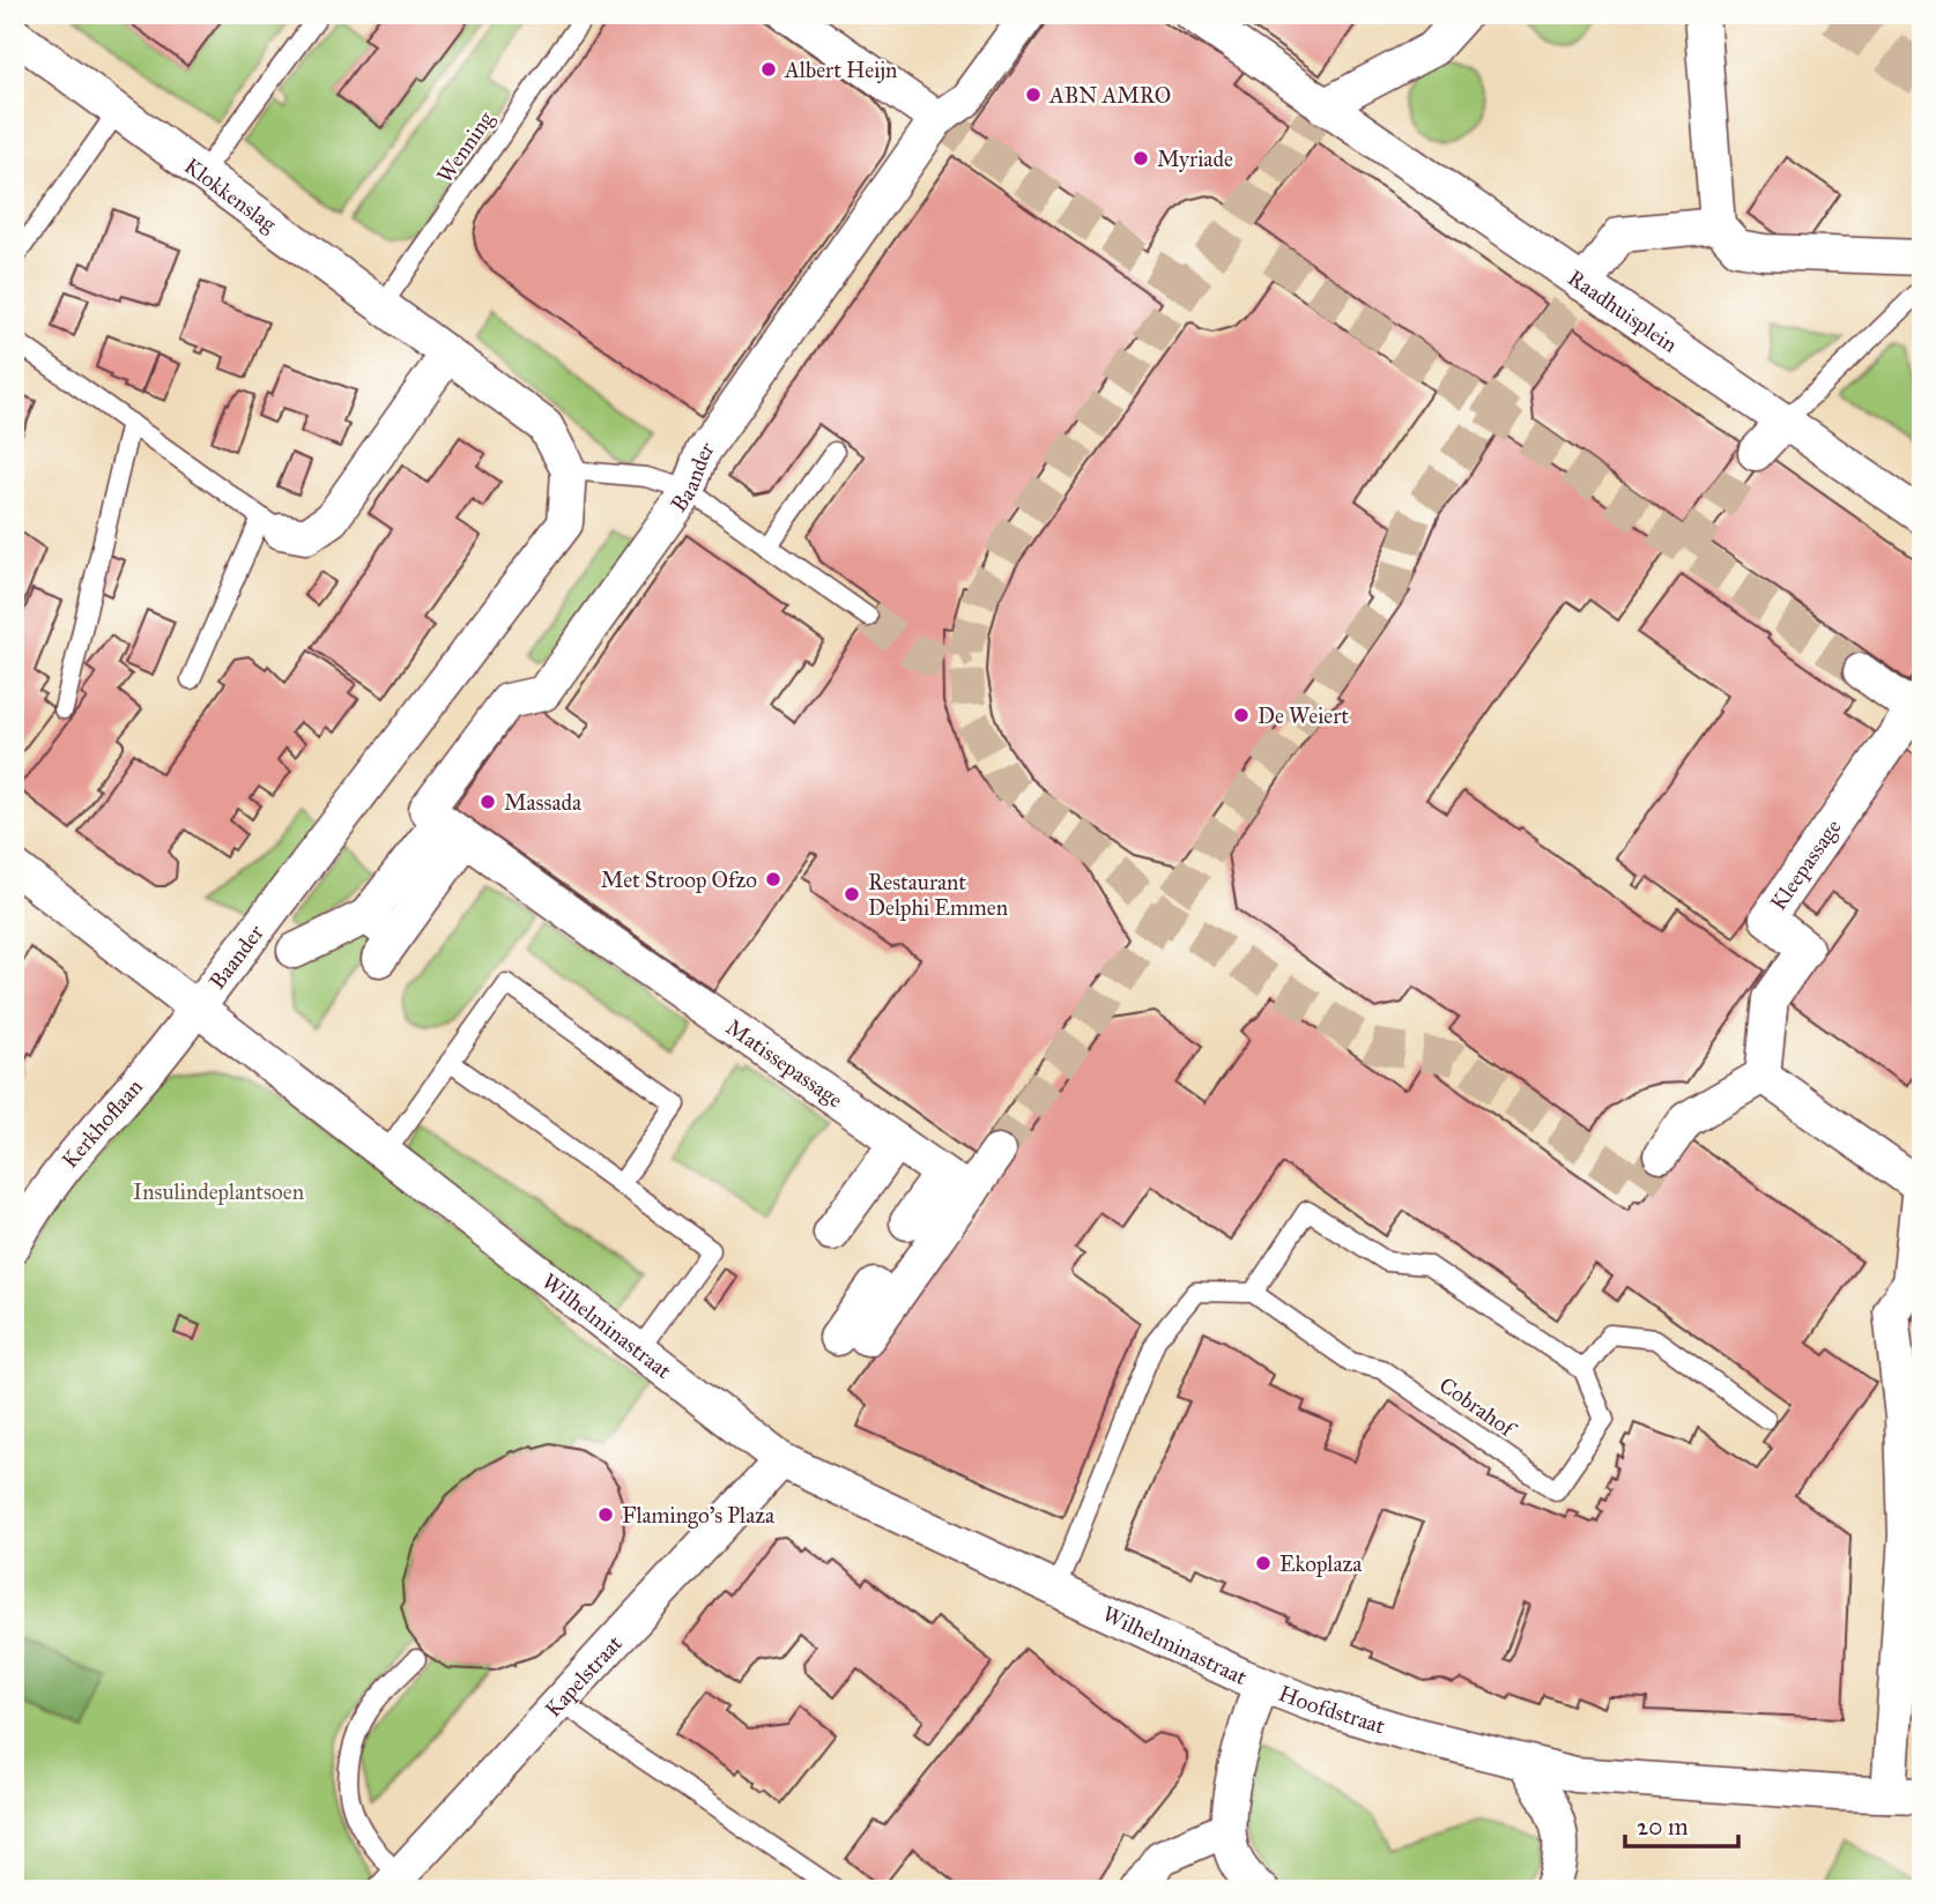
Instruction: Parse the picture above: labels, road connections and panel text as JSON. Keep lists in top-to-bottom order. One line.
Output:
{"streets":{"street":["Klokkenslag","Raadhuisplein","Baander","Kleepassage","Matissepassage","Kerkhoflaan","Wilhelminastraat","Kapelstraat","Hoofdstraat"],"lane":["Wenning","Cobrahof"]},"crossings":[["Wenning","Klokkenslag"],["Klokkenslag","Baander"],["Baander","Matissepassage"],["Baander","Kerkhoflaan"],["Baander","Wilhelminastraat"],["Kerkhoflaan","Wilhelminastraat"],["Wilhelminastraat","Kapelstraat"],["Wilhelminastraat","Hoofdstraat"]],"parks":["Insulindeplantsoen"],"places":["Albert Heijn","ABN AMRO","Myriade","De Weiert","Massada","Met Stroop Ofzo","Restaurant Delphi Emmen","Flamingo's Plaza","Ekoplaza"],"scale_bar":"20 m"}
